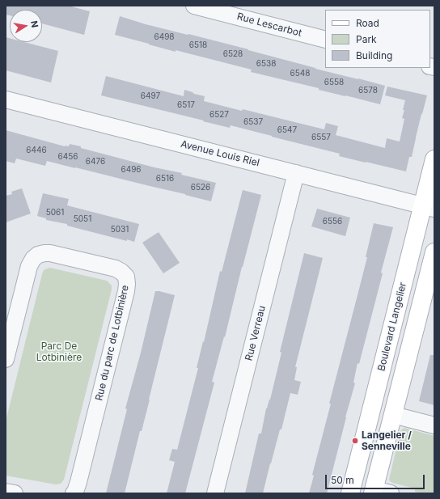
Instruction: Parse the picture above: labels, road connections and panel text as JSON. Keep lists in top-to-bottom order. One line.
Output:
{"streets":{"main road":["Boulevard Langelier"],"street":["Rue Lescarbot","Avenue Louis Riel","Rue Verreau","Rue du parc de Lotbinière"]},"crossings":[["Avenue Louis Riel","Boulevard Langelier"],["Avenue Louis Riel","Rue Verreau"]],"parks":["Parc De Lotbinière"],"places":["Langelier / Senneville"],"house_numbers":["6498","6518","6528","6538","6548","6558","6578","6497","6517","6527","6537","6547","6557","6446","6456","6476","6496","6516","6526","5061","5051","6556","5031"],"legend":["Road","Park","Building"],"scale_bar":"50 m","north":"right"}
